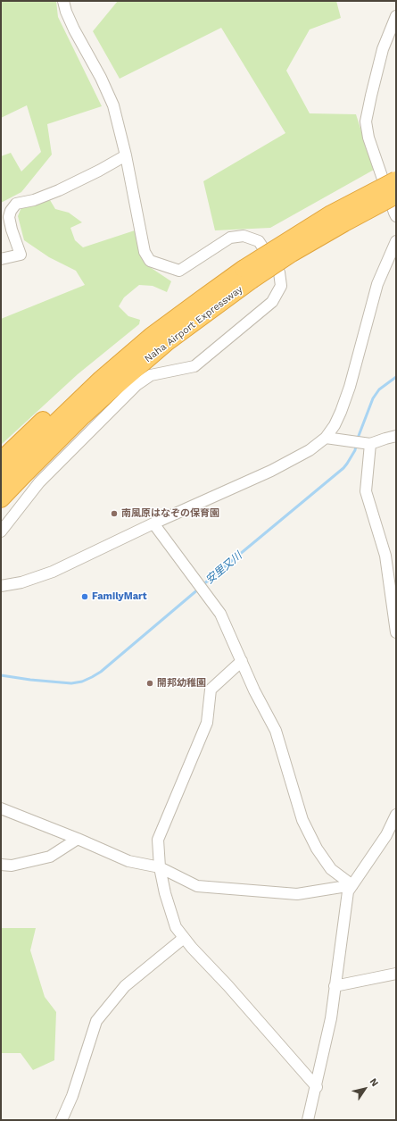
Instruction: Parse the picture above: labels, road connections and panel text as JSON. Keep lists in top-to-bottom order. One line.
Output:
{"streets":{"highway":["Naha Airport Expressway"]},"water":["安里又川"],"places":["南風原はなぞの保育園","FamilyMart","開邦幼稚園"],"north":"top right"}
